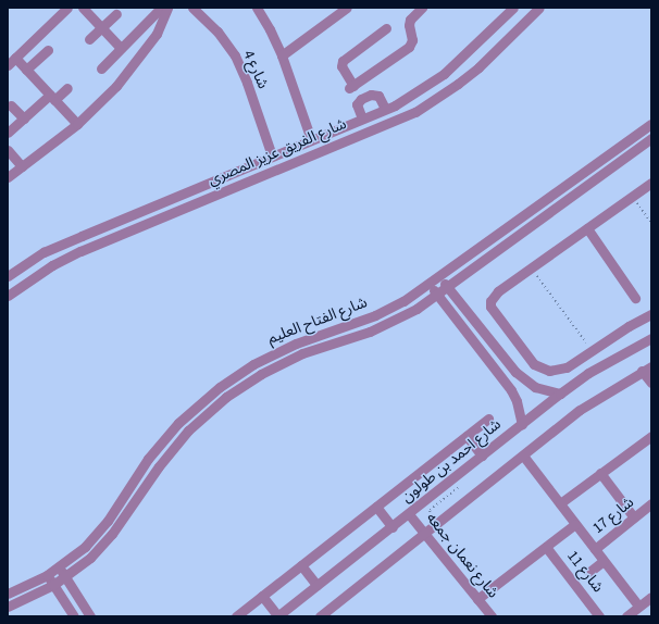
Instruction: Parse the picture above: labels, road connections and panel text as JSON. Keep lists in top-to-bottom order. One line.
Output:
{"streets":{"street":["شارع 4","شارع الفريق عزيز المصري","شارع الفتاح العليم","شارع احمد بن طولون","شارع 17","شارع نعمان جمعه","شارع 11"]},"crossings":[["شارع 4","شارع الفريق عزيز المصري"],["شارع احمد بن طولون","شارع نعمان جمعه"]]}
